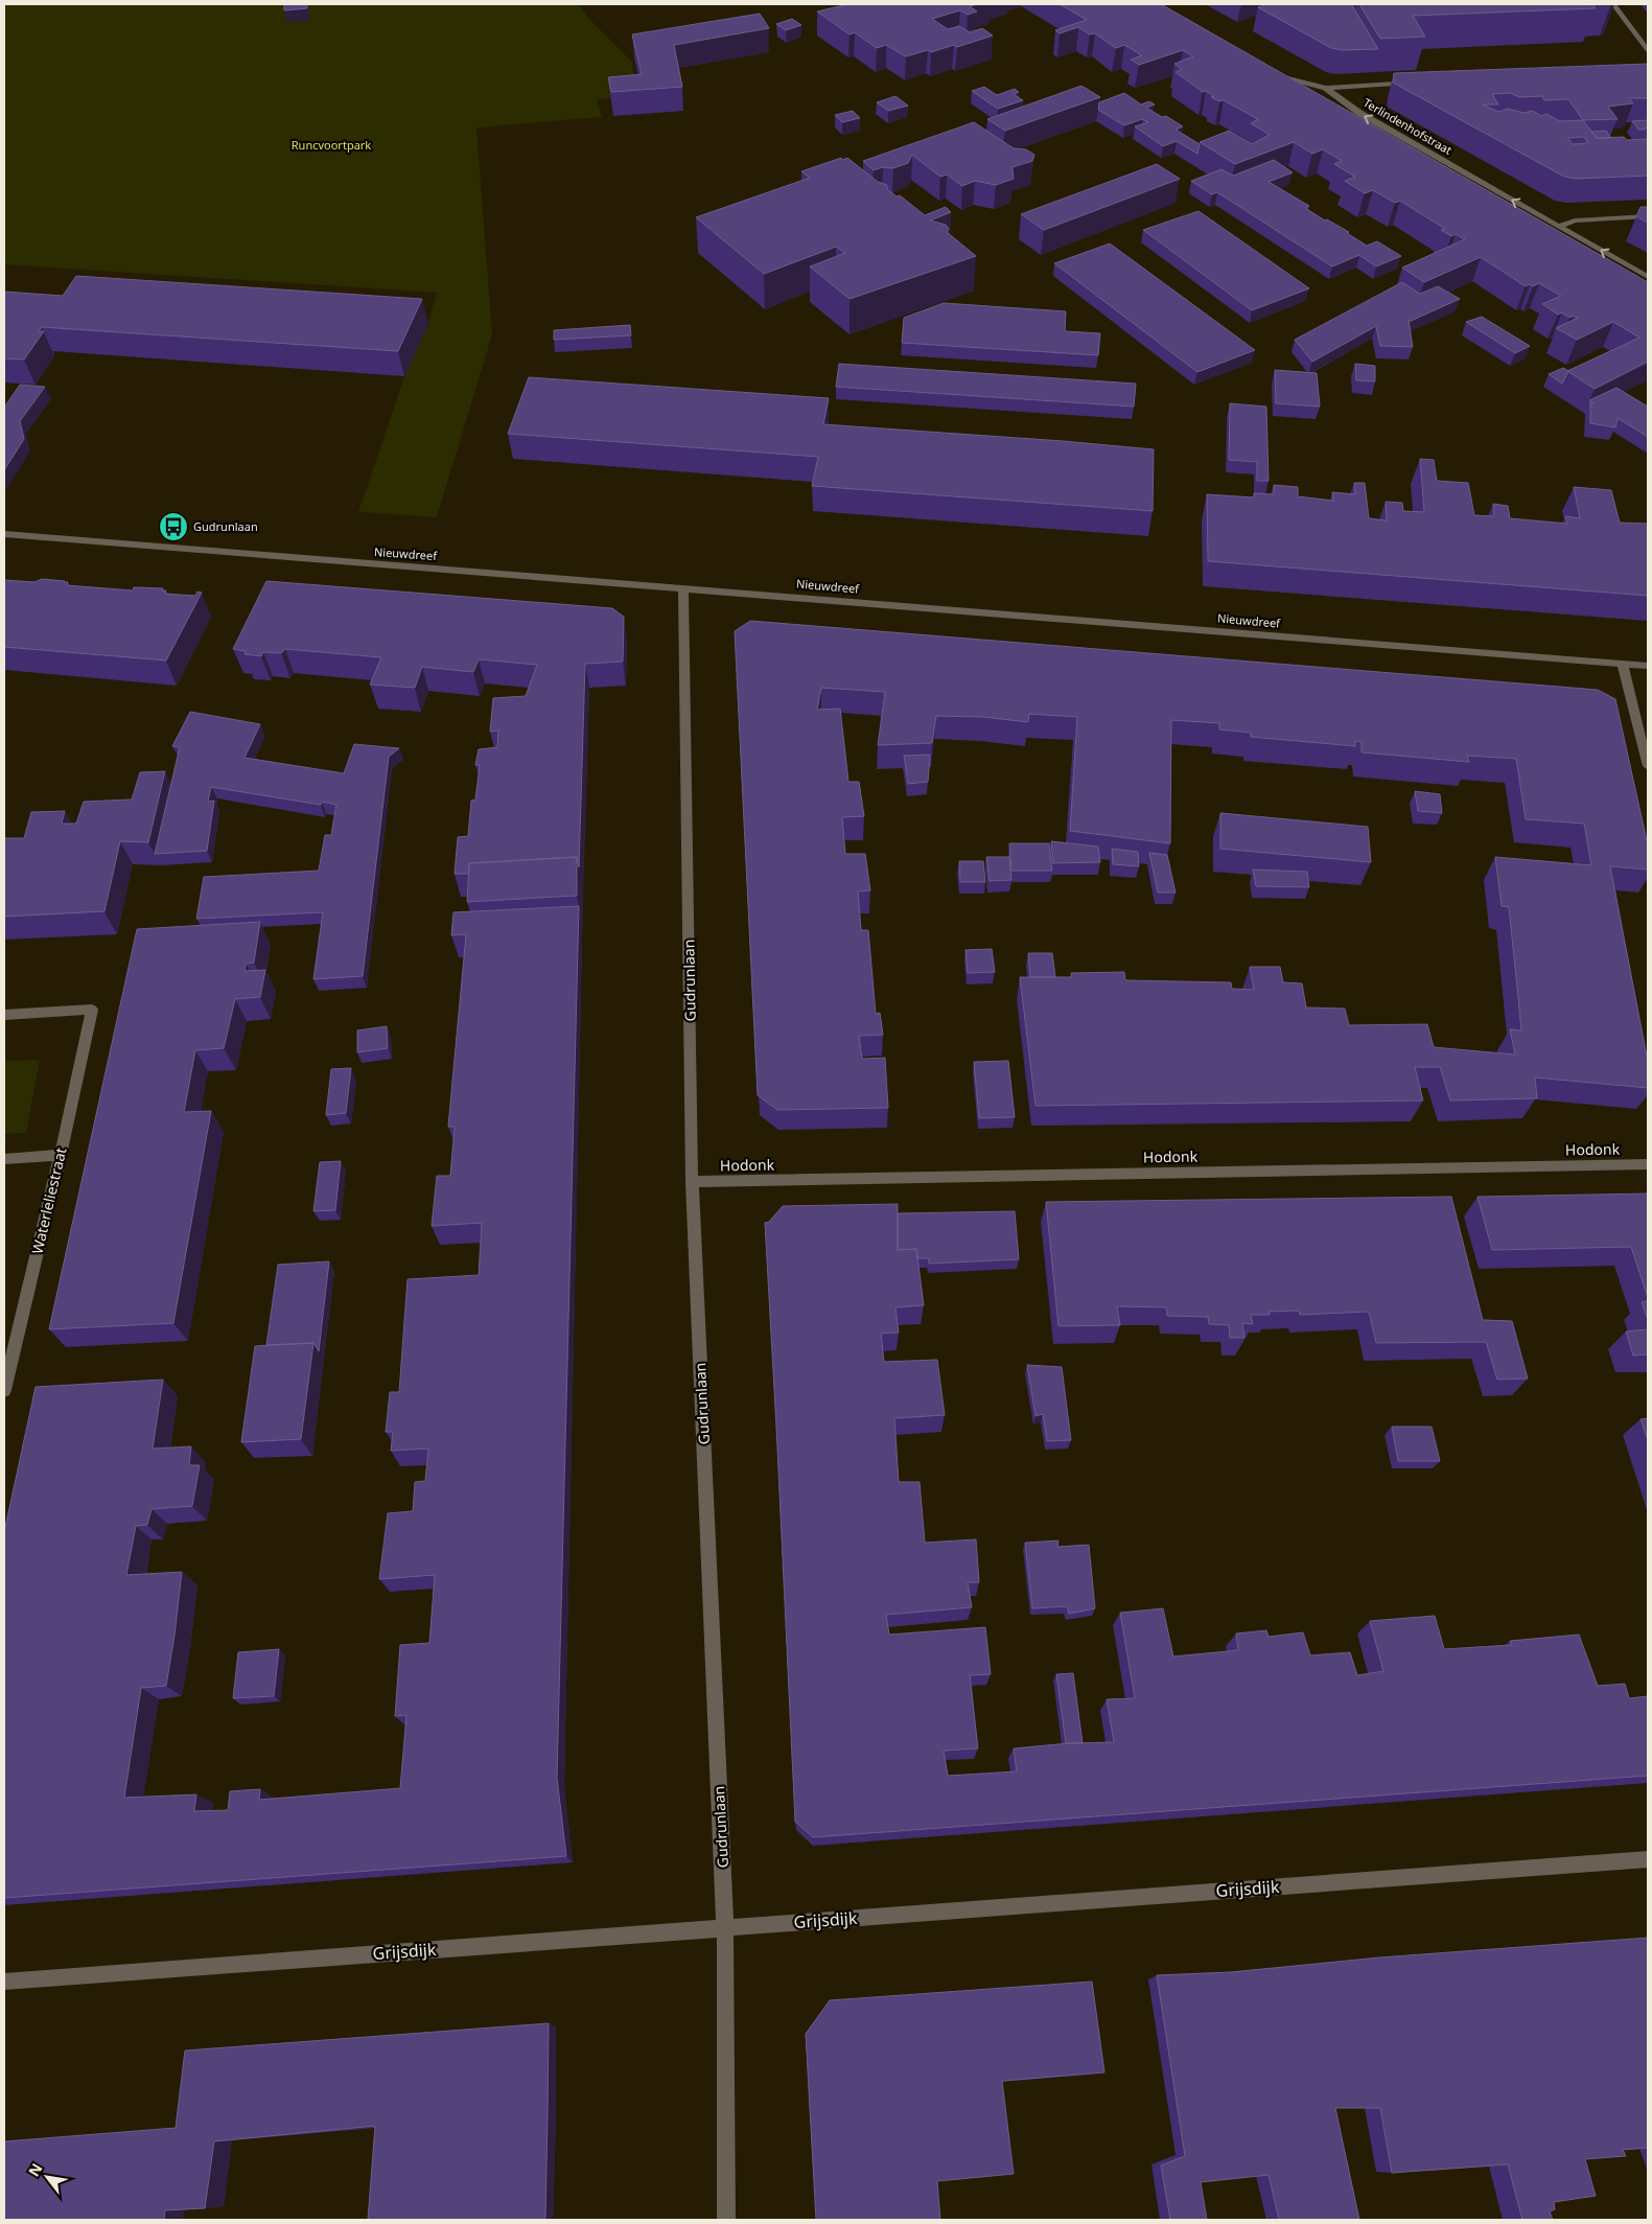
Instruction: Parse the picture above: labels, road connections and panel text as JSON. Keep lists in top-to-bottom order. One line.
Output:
{"streets":{"street":["Terlindenhofstraat","Nieuwdreef","Gudrunlaan","Hodonk","Waterleliestraat","Grijsdijk"]},"crossings":[["Nieuwdreef","Gudrunlaan"],["Gudrunlaan","Hodonk"],["Gudrunlaan","Grijsdijk"]],"one_way":["Terlindenhofstraat"],"parks":["Runcvoortpark"],"places":{"bus stop":["Gudrunlaan"]},"north":"top left"}
